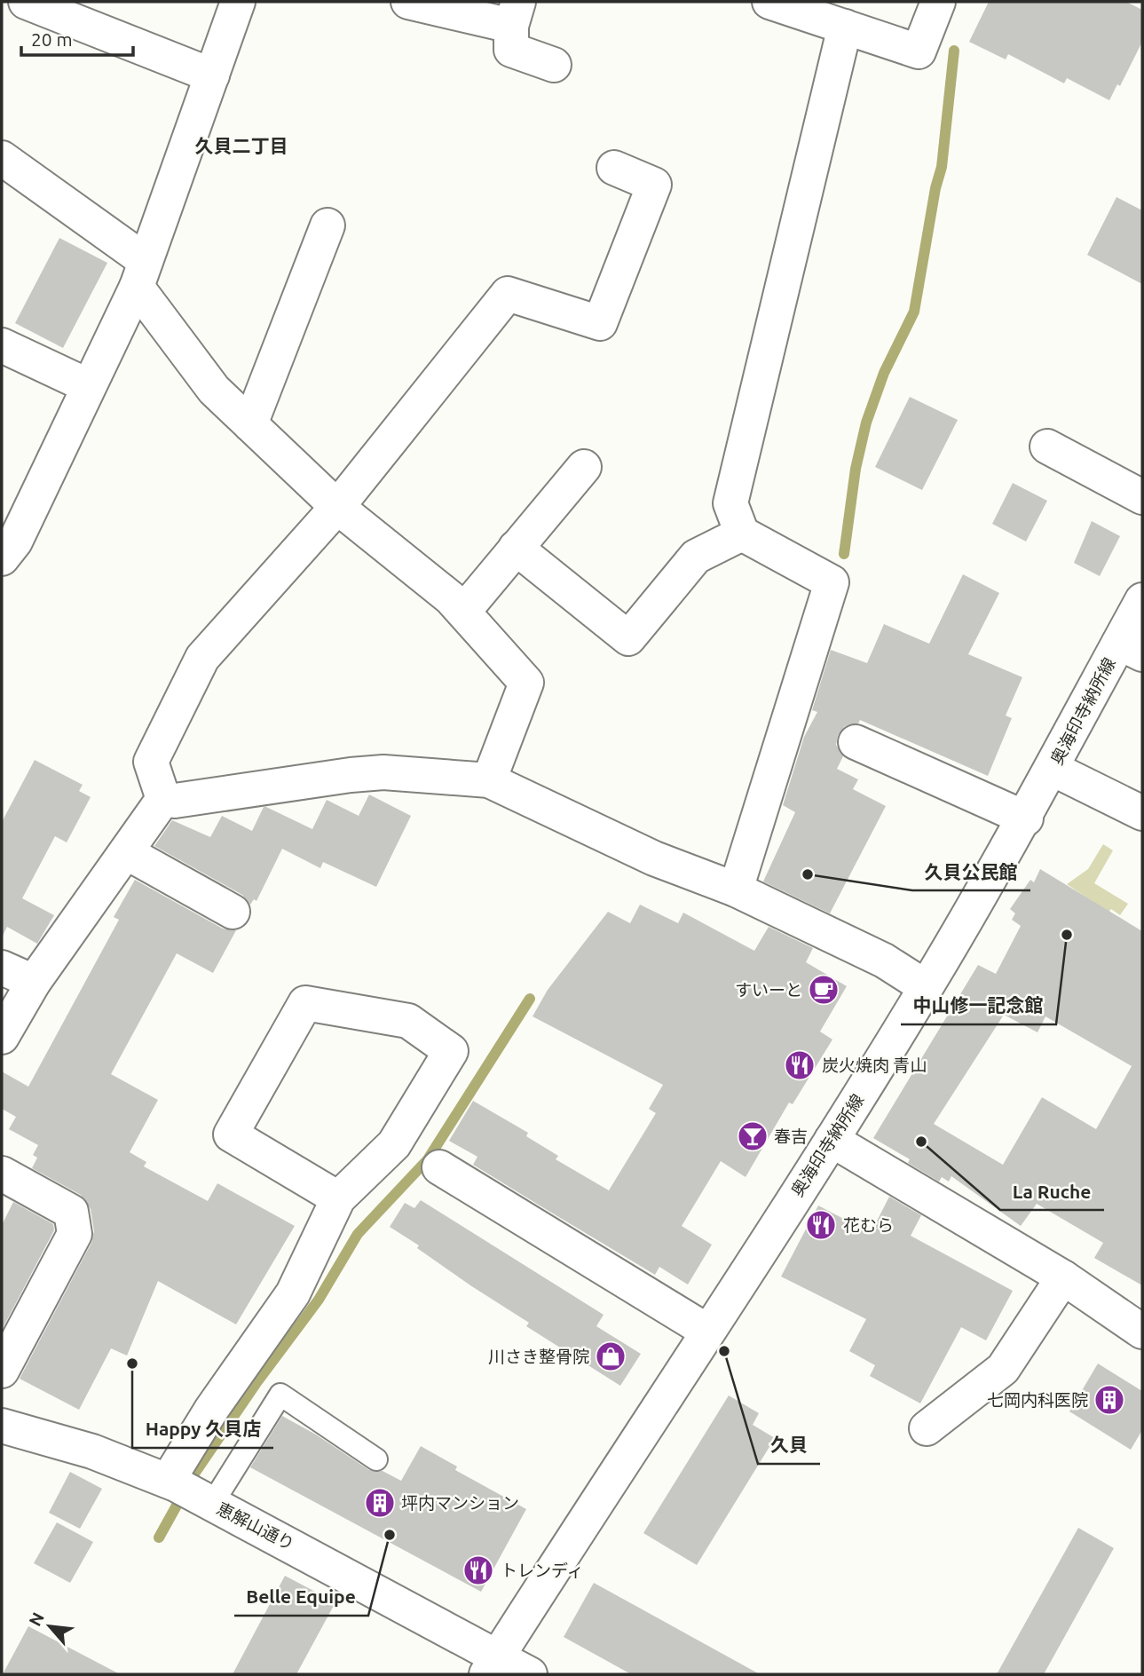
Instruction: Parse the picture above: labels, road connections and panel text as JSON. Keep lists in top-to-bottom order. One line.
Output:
{"streets":{"street":["奥海印寺納所線","恵解山通り"]},"crossings":[["奥海印寺納所線","恵解山通り"]],"districts":["久貝二丁目"],"places":{"other":["久貝公民館","中山修一記念館","La Ruche","久貝","Happy 久貝店","Belle Equipe"],"cafe":["すいーと"],"restaurant":["炭火焼肉 青山","花むら","トレンディ"],"bar":["春吉"],"shop":["川さき整骨院"],"building":["七岡内科医院","坪内マンション"]},"scale_bar":"20 m","north":"top left"}
